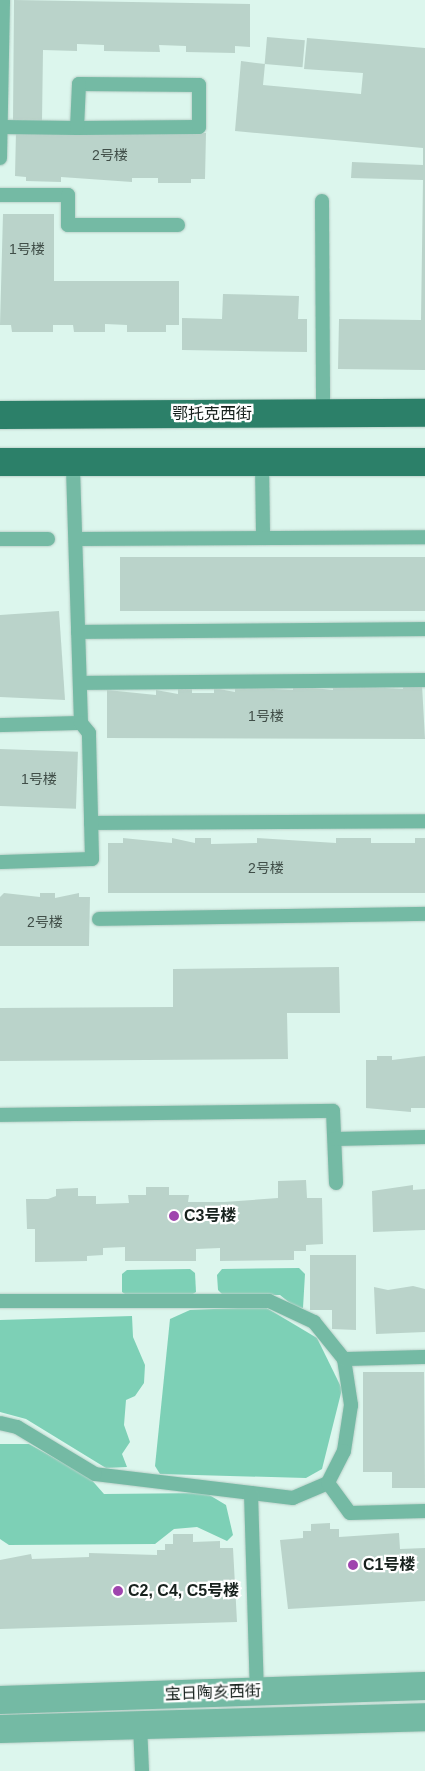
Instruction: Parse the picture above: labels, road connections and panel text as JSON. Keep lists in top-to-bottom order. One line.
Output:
{"streets":{"main road":["鄂托克西街"],"street":["宝日陶亥西街"]},"places":["C3号楼","C1号楼","C2, C4, C5号楼"],"house_numbers":["2号楼","1号楼","1号楼","1号楼","2号楼","2号楼"]}
